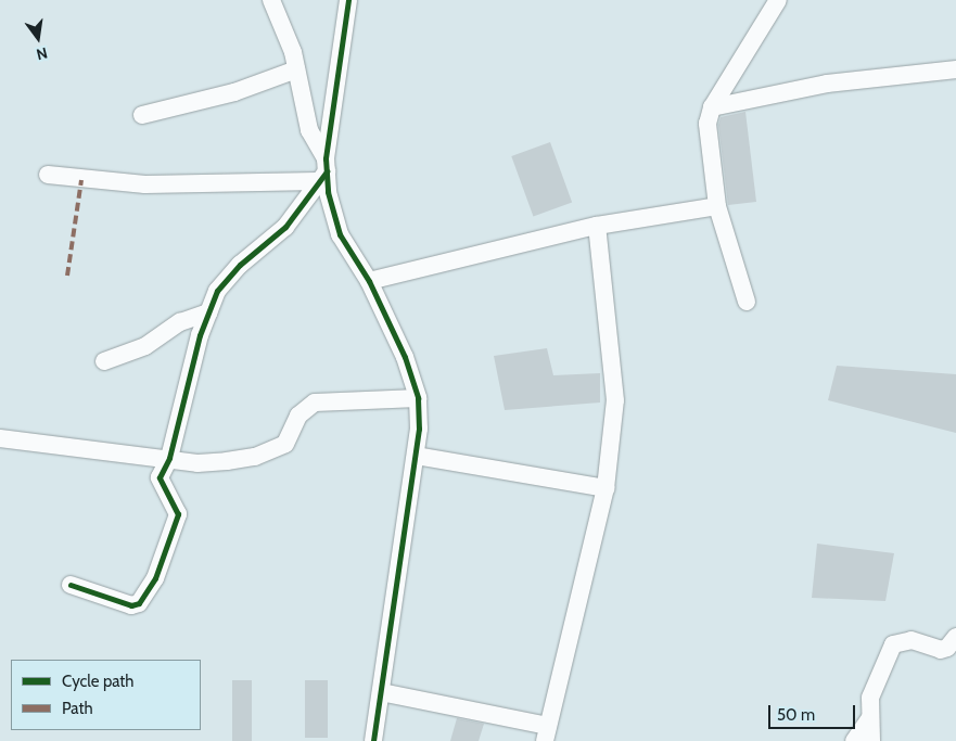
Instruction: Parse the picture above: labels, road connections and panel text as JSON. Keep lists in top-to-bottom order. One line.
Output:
{"legend":["Cycle path","Path"],"scale_bar":"50 m","north":"bottom"}
